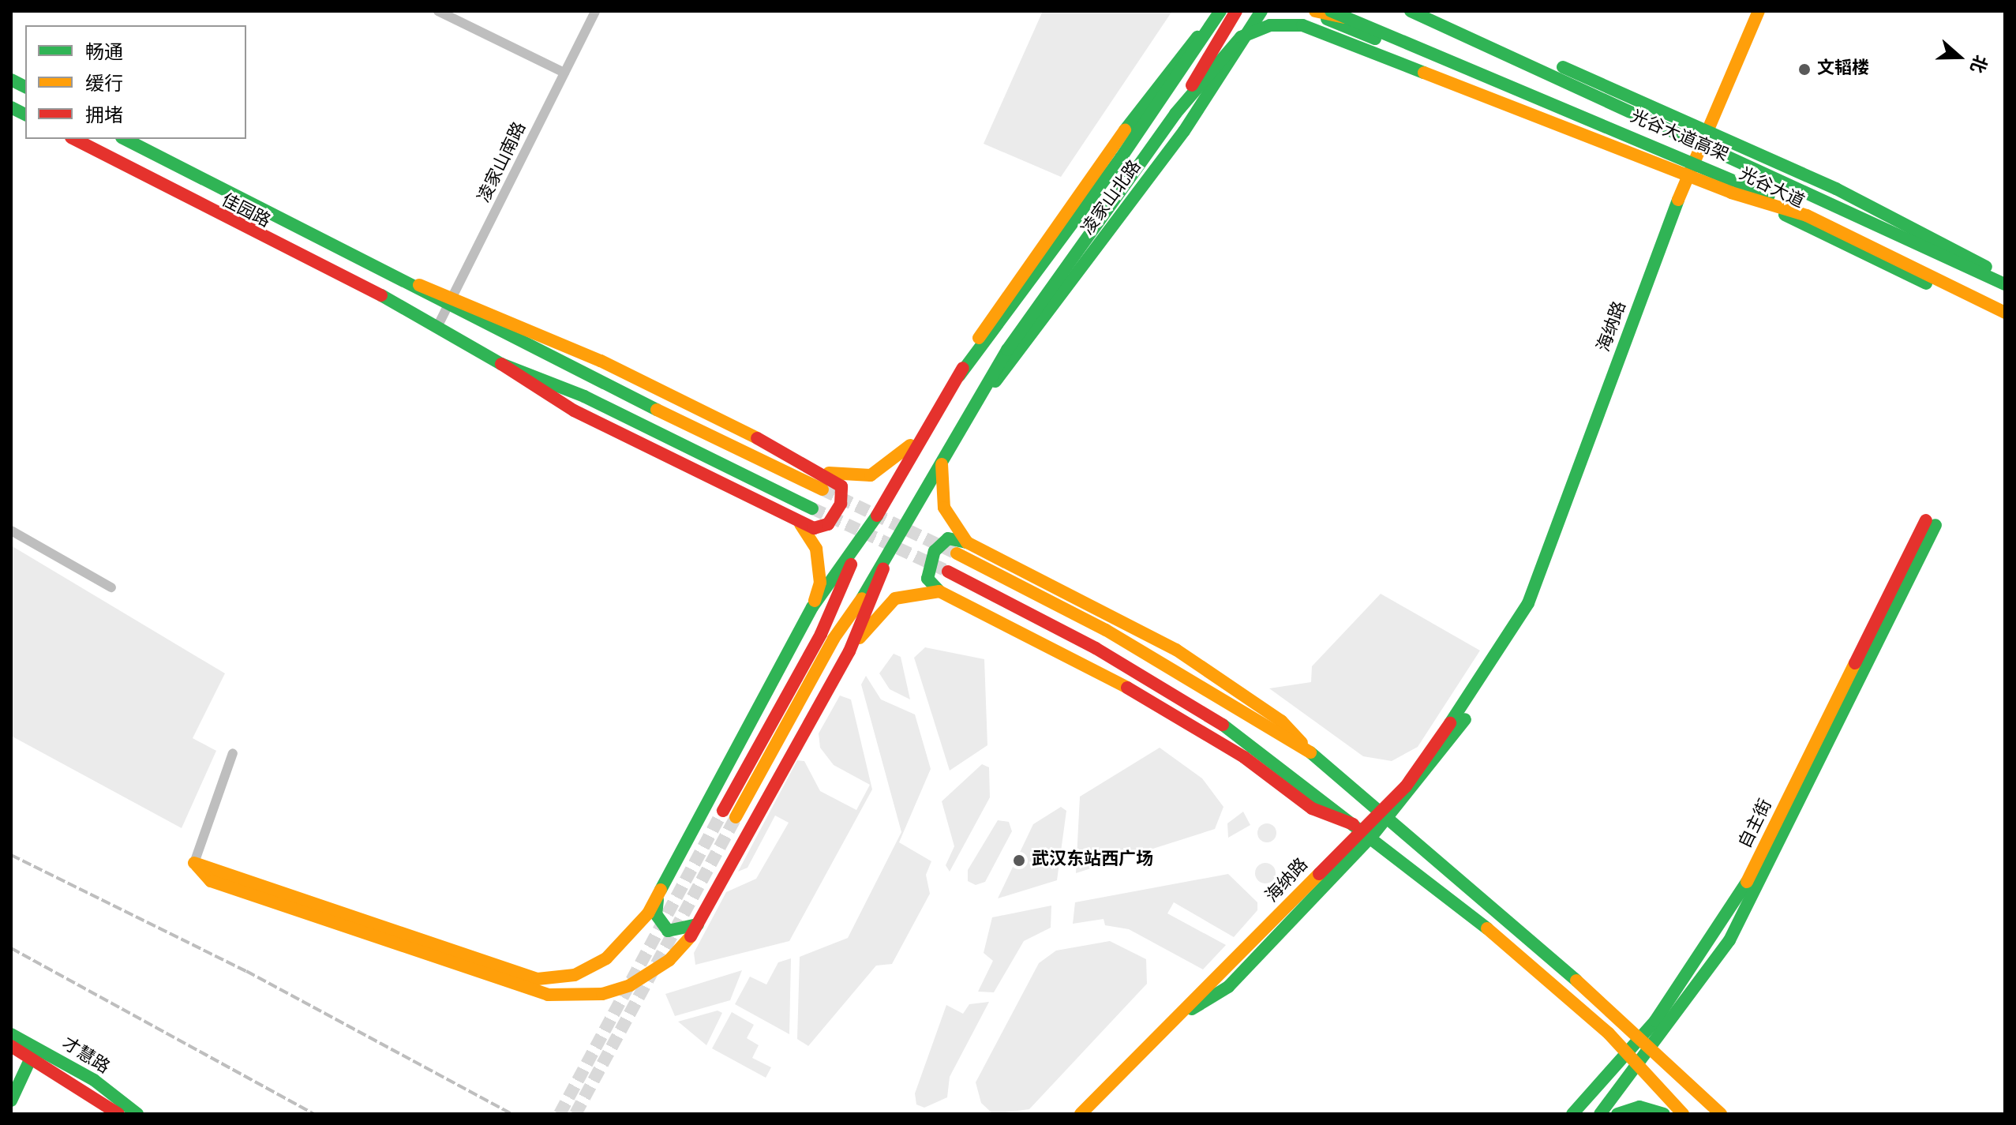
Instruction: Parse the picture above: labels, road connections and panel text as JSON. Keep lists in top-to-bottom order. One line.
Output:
{"streets":{"main road":["光谷大道高架","光谷大道","凌家山北路","佳园路","海纳路","自主街","才慧路"],"street":["凌家山南路"]},"crossings":[["凌家山南路","佳园路"],["光谷大道","海纳路"]],"places":["文韬楼","武汉东站西广场"],"legend":["畅通","缓行","拥堵"],"north":"right"}
